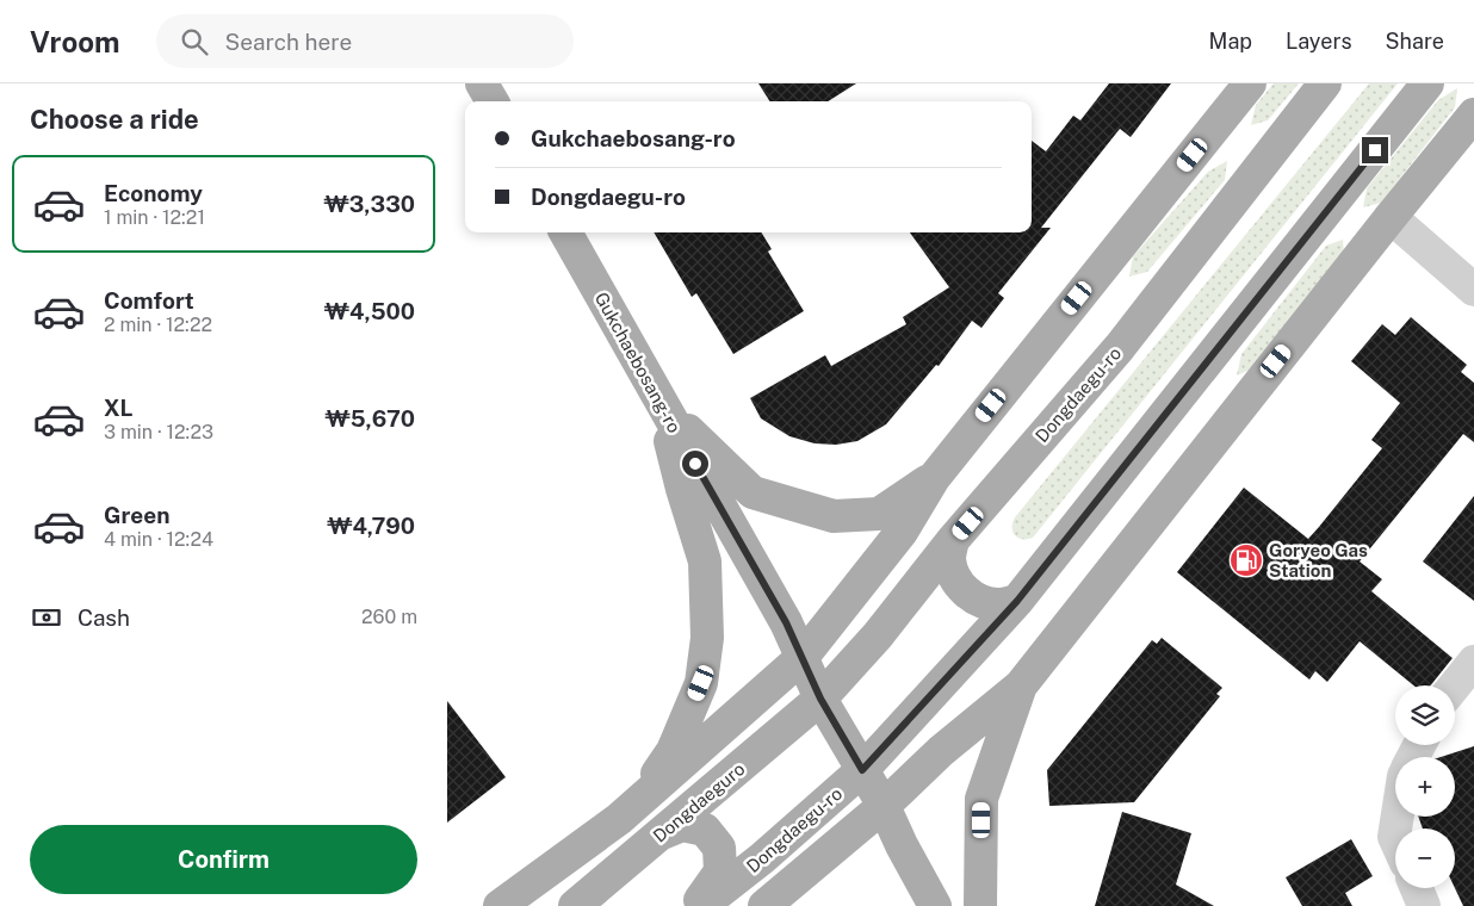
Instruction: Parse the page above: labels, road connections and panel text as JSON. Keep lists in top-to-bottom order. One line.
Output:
{"streets":{"main road":["Gukchaebosang-ro","Dongdaegu-ro","Dongdaeguro"]},"crossings":[["Gukchaebosang-ro","Dongdaegu-ro"],["Gukchaebosang-ro","Dongdaeguro"],["Dongdaegu-ro","Dongdaeguro"]],"places":{"fuel station":["Goryeo Gas Station"]},"page":{"header":"Vroom","search":"Search here","nav":["Map","Layers","Share"],"heading":"Choose a ride","banner":["Gukchaebosang-ro","Dongdaegu-ro"],"list":[{"name":"Economy","note":"1 min · 12:21","value":"₩3,330"},{"name":"Comfort","note":"2 min · 12:22","value":"₩4,500"},{"name":"XL","note":"3 min · 12:23","value":"₩5,670"},{"name":"Green","note":"4 min · 12:24","value":"₩4,790"}],"pay":["Cash","260 m"],"map_buttons":["+","−"],"buttons":"Confirm"}}
